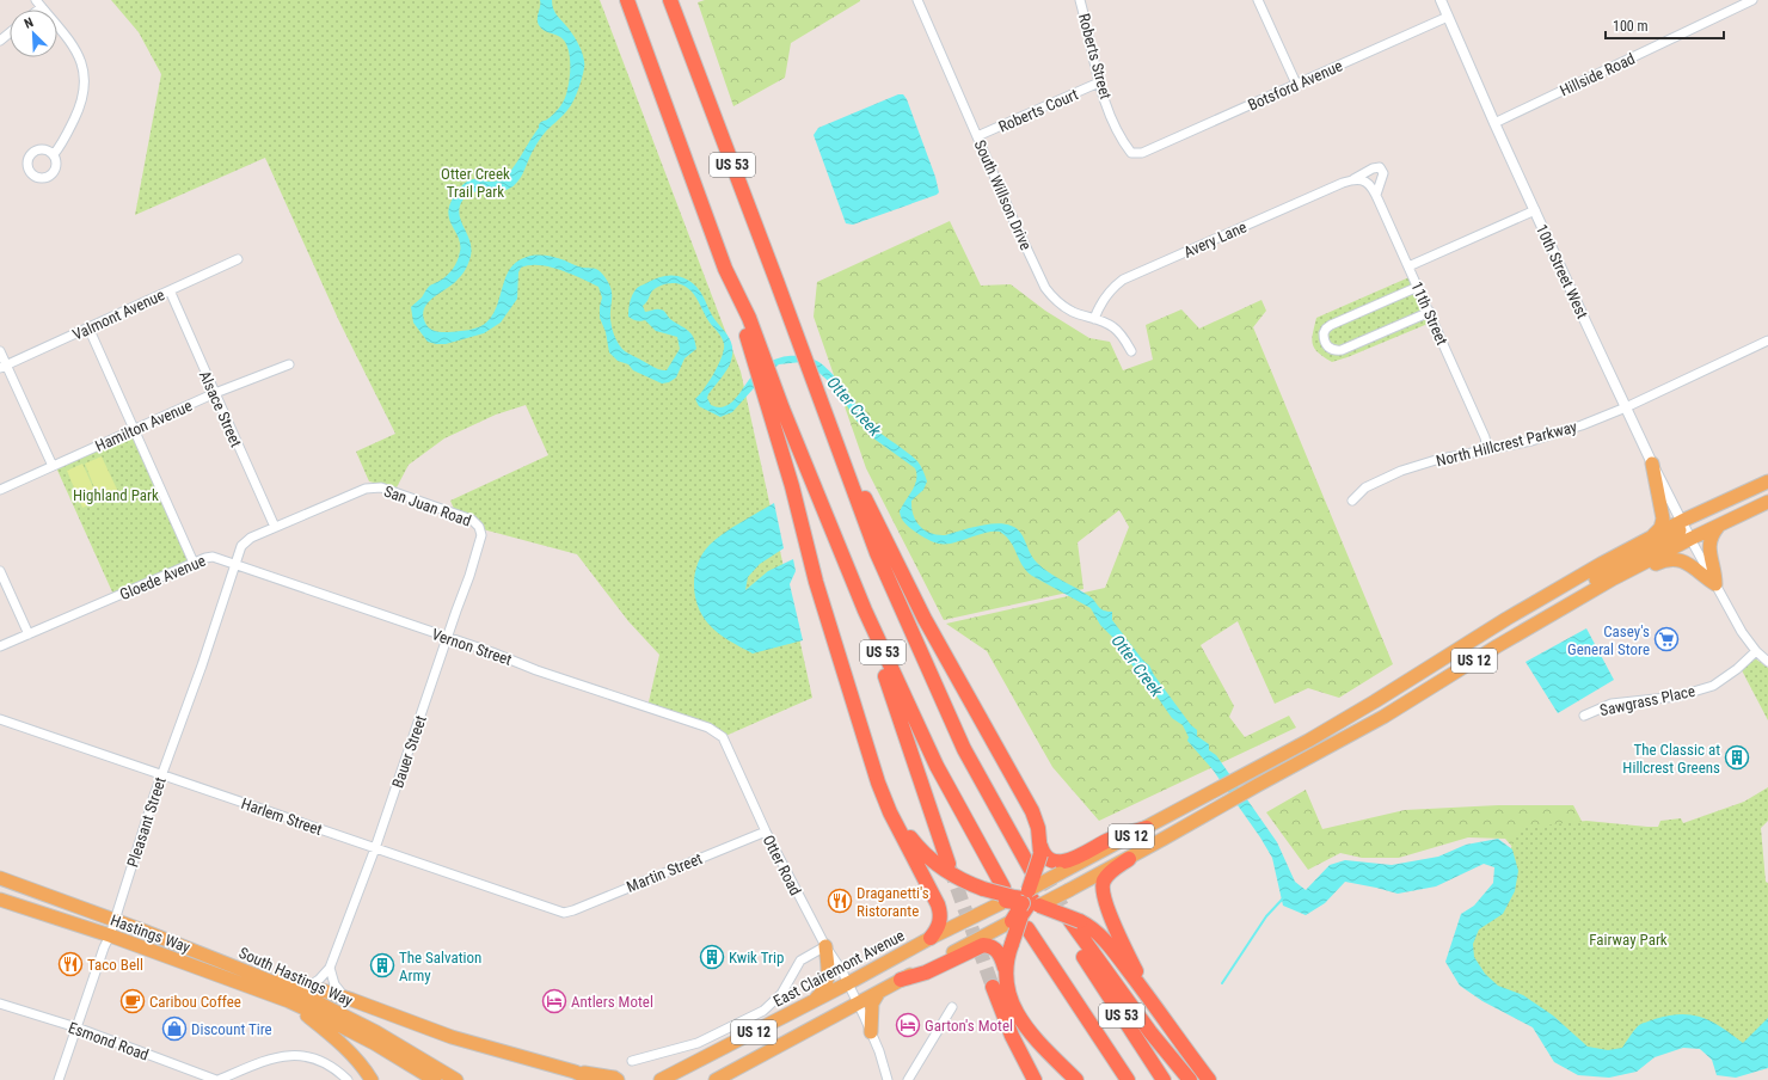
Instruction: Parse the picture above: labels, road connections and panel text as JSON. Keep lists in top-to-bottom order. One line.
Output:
{"streets":{"highway":["US 53"],"main road":["US 12","Hastings Way","East Clairemont Avenue","South Hastings Way"],"street":["Roberts Street","Hillside Road","Botsford Avenue","Roberts Court","South Willson Drive","Avery Lane","10th Street West","11th Street","Valmont Avenue","Alsace Street","Hamilton Avenue","North Hillcrest Parkway","San Juan Road","Gloede Avenue","Vernon Street","Sawgrass Place","Bauer Street","Harlem Street","Pleasant Street","Otter Road","Martin Street","Esmond Road"]},"crossings":[["Roberts Street","Botsford Avenue"],["Roberts Street","Roberts Court"],["Hillside Road","10th Street West"],["Botsford Avenue","10th Street West"],["Roberts Court","South Willson Drive"],["US 53","East Clairemont Avenue"],["South Willson Drive","Avery Lane"],["Avery Lane","11th Street"],["10th Street West","North Hillcrest Parkway"],["10th Street West","US 12"],["11th Street","North Hillcrest Parkway"],["Valmont Avenue","Alsace Street"],["Alsace Street","Hamilton Avenue"],["Alsace Street","San Juan Road"],["San Juan Road","Bauer Street"],["Gloede Avenue","Vernon Street"],["Gloede Avenue","Pleasant Street"],["Vernon Street","Bauer Street"],["Vernon Street","Pleasant Street"],["Vernon Street","Otter Road"],["US 12","East Clairemont Avenue"],["Bauer Street","Harlem Street"],["Harlem Street","Pleasant Street"],["Harlem Street","Martin Street"],["Pleasant Street","Hastings Way"],["Pleasant Street","South Hastings Way"],["Pleasant Street","Esmond Road"],["Otter Road","Martin Street"],["Otter Road","East Clairemont Avenue"],["Hastings Way","South Hastings Way"]],"water":["Otter Creek"],"parks":["Otter Creek Trail Park","Highland Park","Fairway Park"],"places":{"supermarket":["Casey's General Store"],"building":["The Classic at Hillcrest Greens","Kwik Trip","The Salvation Army"],"restaurant":["Draganetti's Ristorante","Taco Bell"],"cafe":["Caribou Coffee"],"hotel":["Antlers Motel","Garton's Motel"],"shop":["Discount Tire"]},"scale_bar":"100 m","north":"top left"}
